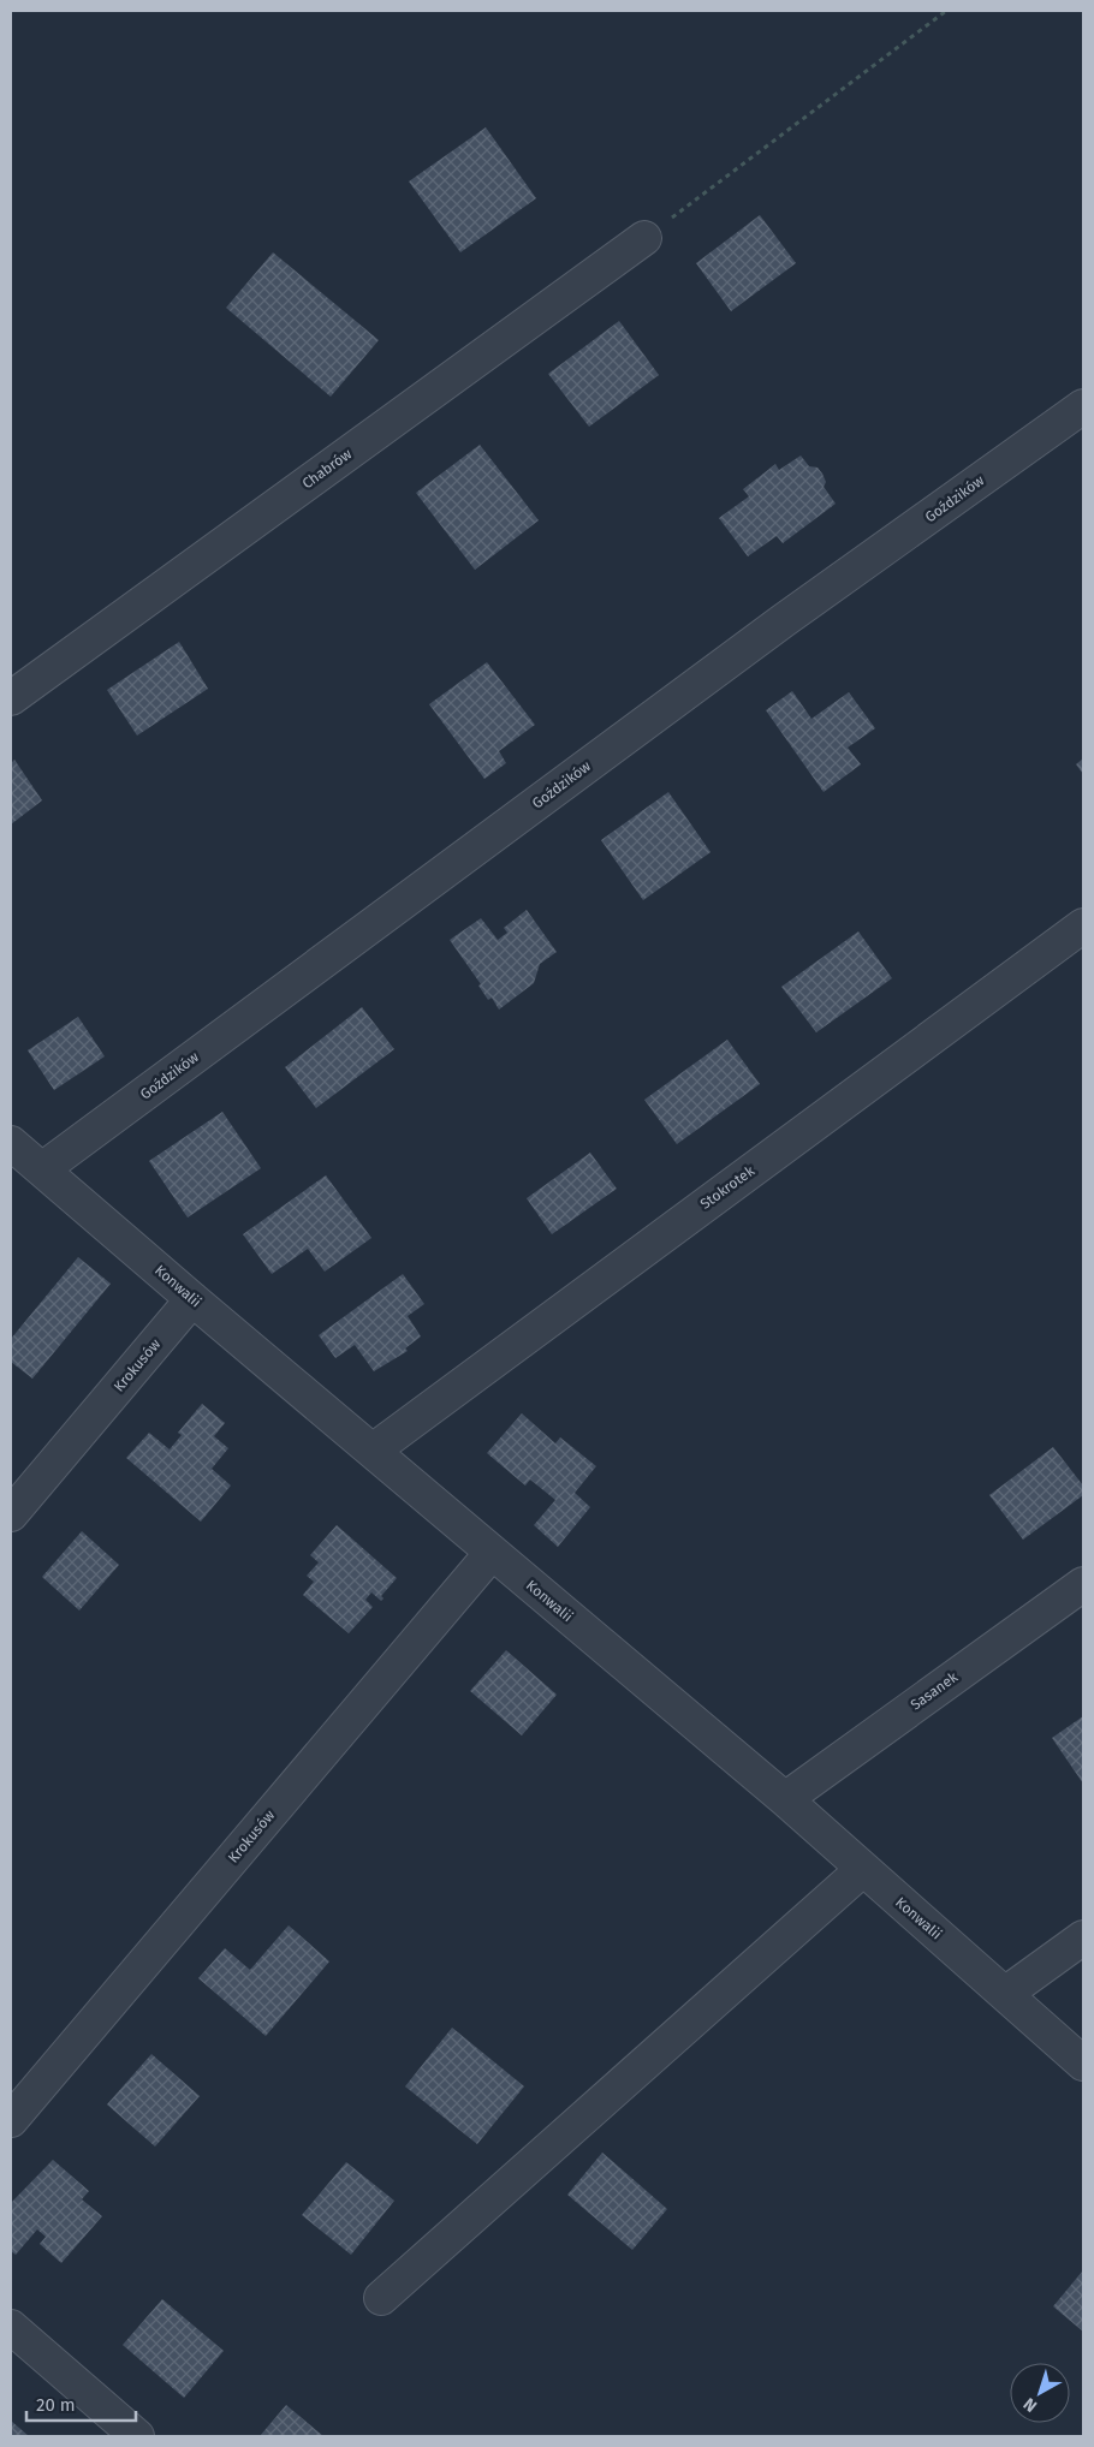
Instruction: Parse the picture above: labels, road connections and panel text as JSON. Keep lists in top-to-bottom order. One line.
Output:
{"streets":{"street":["Chabrów","Goździków","Stokrotek","Konwalii","Krokusów","Sasanek"]},"crossings":[["Goździków","Konwalii"],["Stokrotek","Konwalii"],["Konwalii","Krokusów"],["Konwalii","Sasanek"]],"scale_bar":"20 m","north":"bottom left"}
